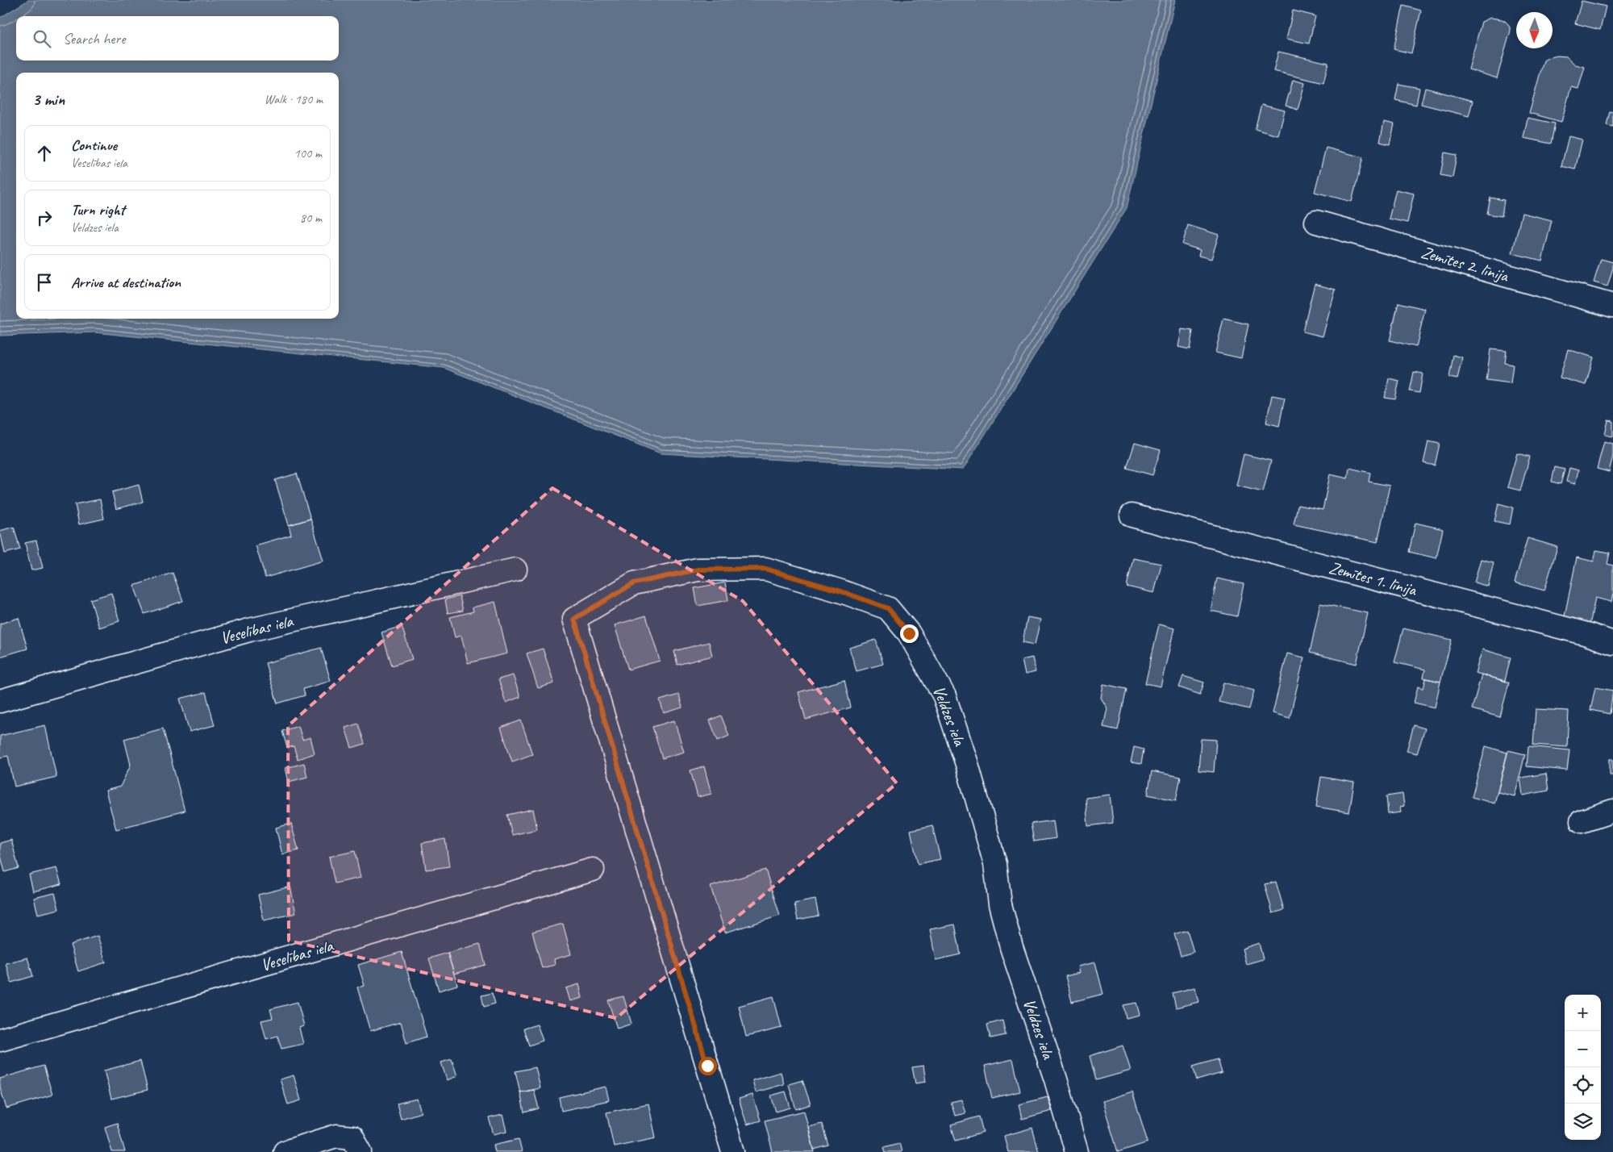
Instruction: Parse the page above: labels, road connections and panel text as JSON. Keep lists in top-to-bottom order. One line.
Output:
{"streets":{"street":["Zemītes 2. līnija","Zemītes 1. līnija","Veselības iela","Veldzes iela"]},"north":"bottom","page":{"search":"Search here","heading":["3 min","Walk · 180 m"],"list":[["Continue","Veselības iela","100 m"],["Turn right","Veldzes iela","80 m"],"Arrive at destination"],"map_buttons":["+","−"]}}
